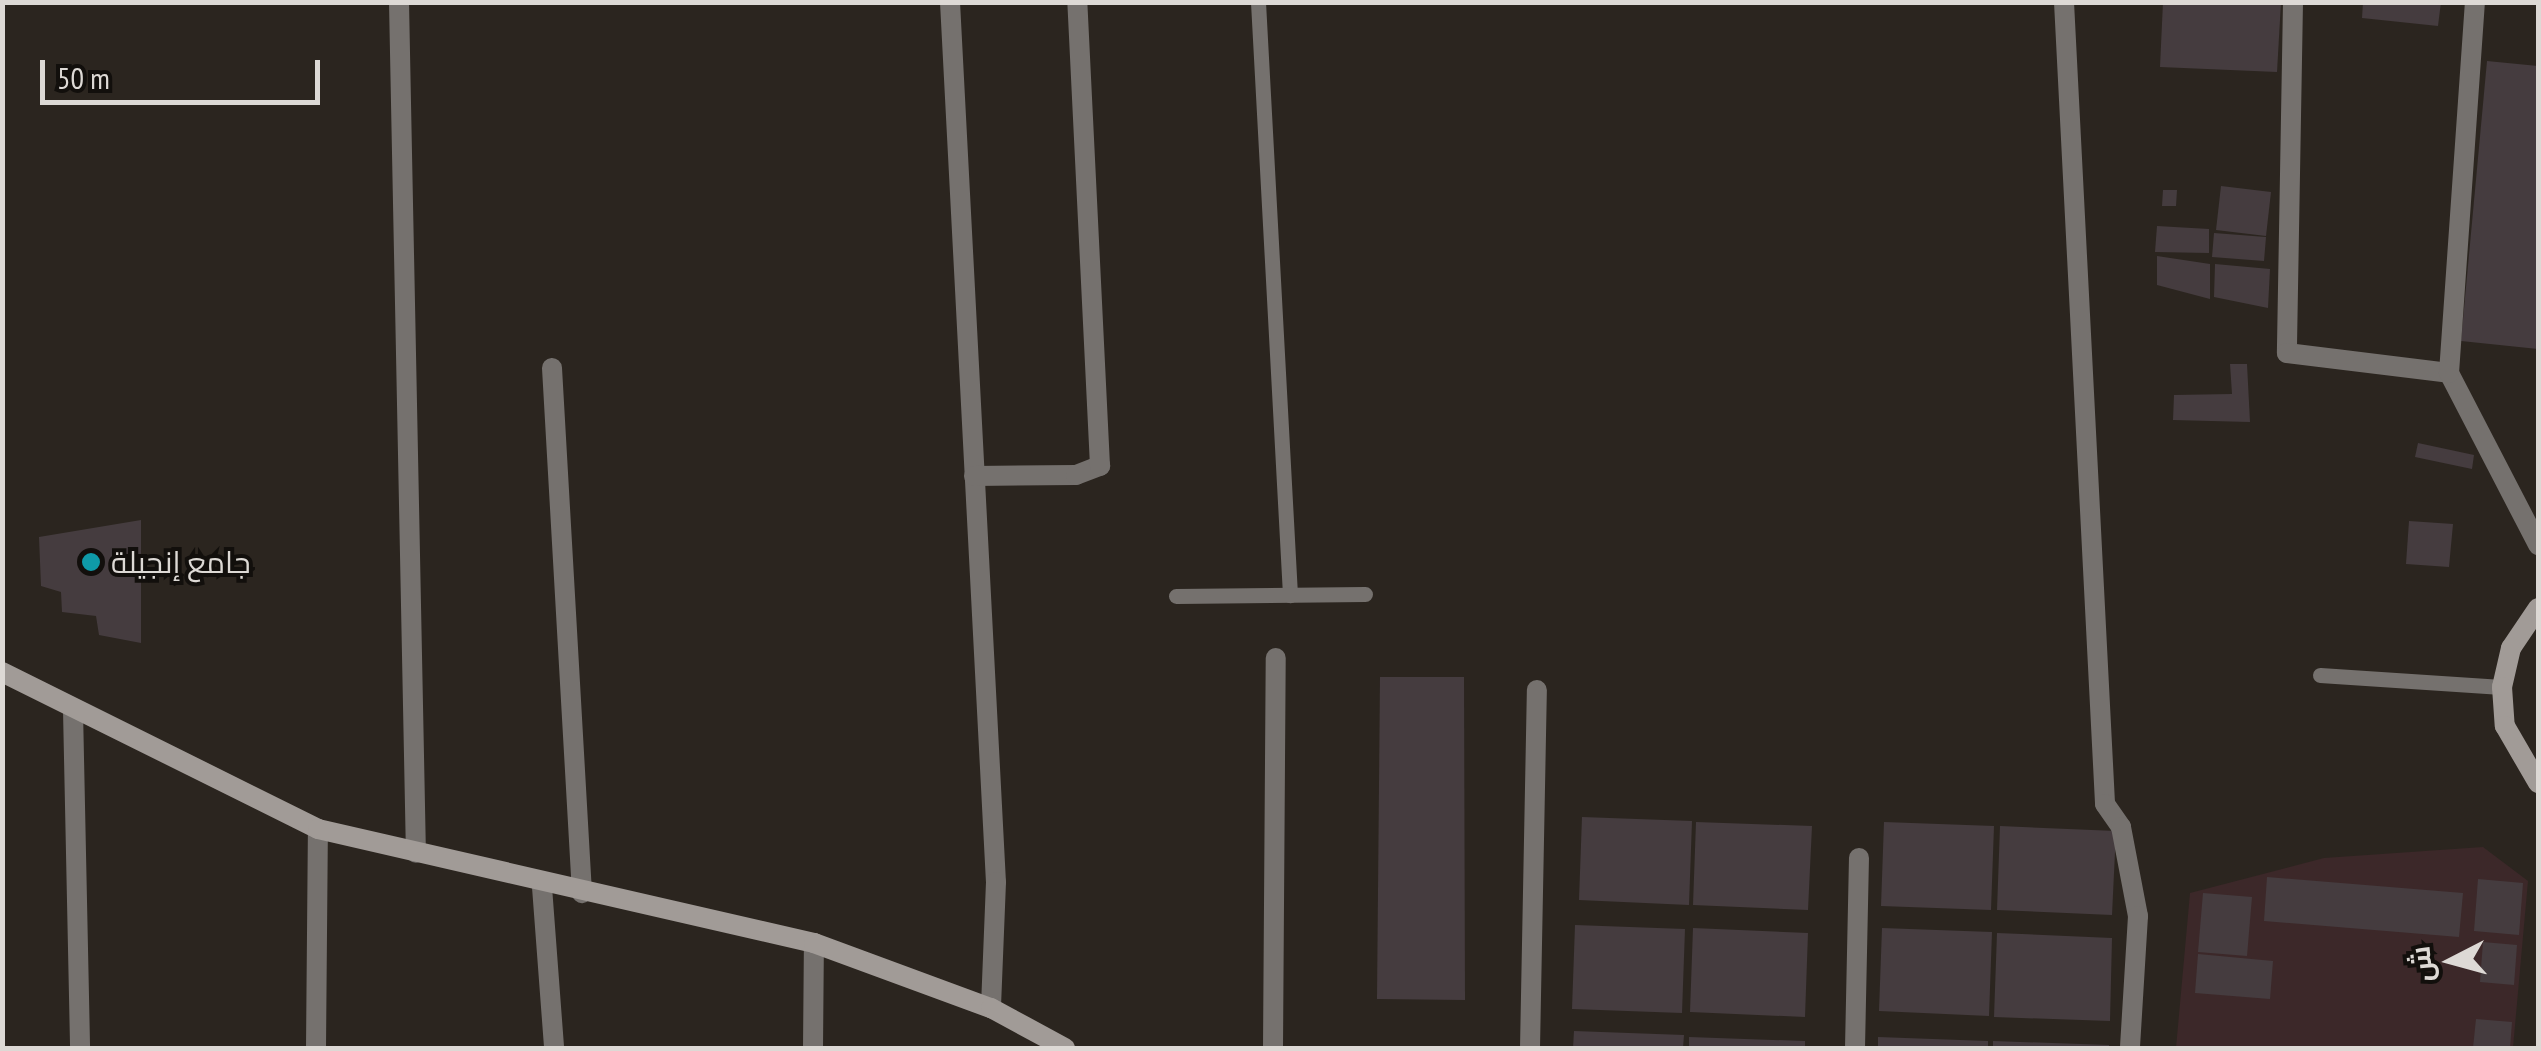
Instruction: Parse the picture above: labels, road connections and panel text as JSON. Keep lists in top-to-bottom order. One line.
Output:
{"places":["جامع إنجيلة"],"scale_bar":"50 m","north":"left"}
